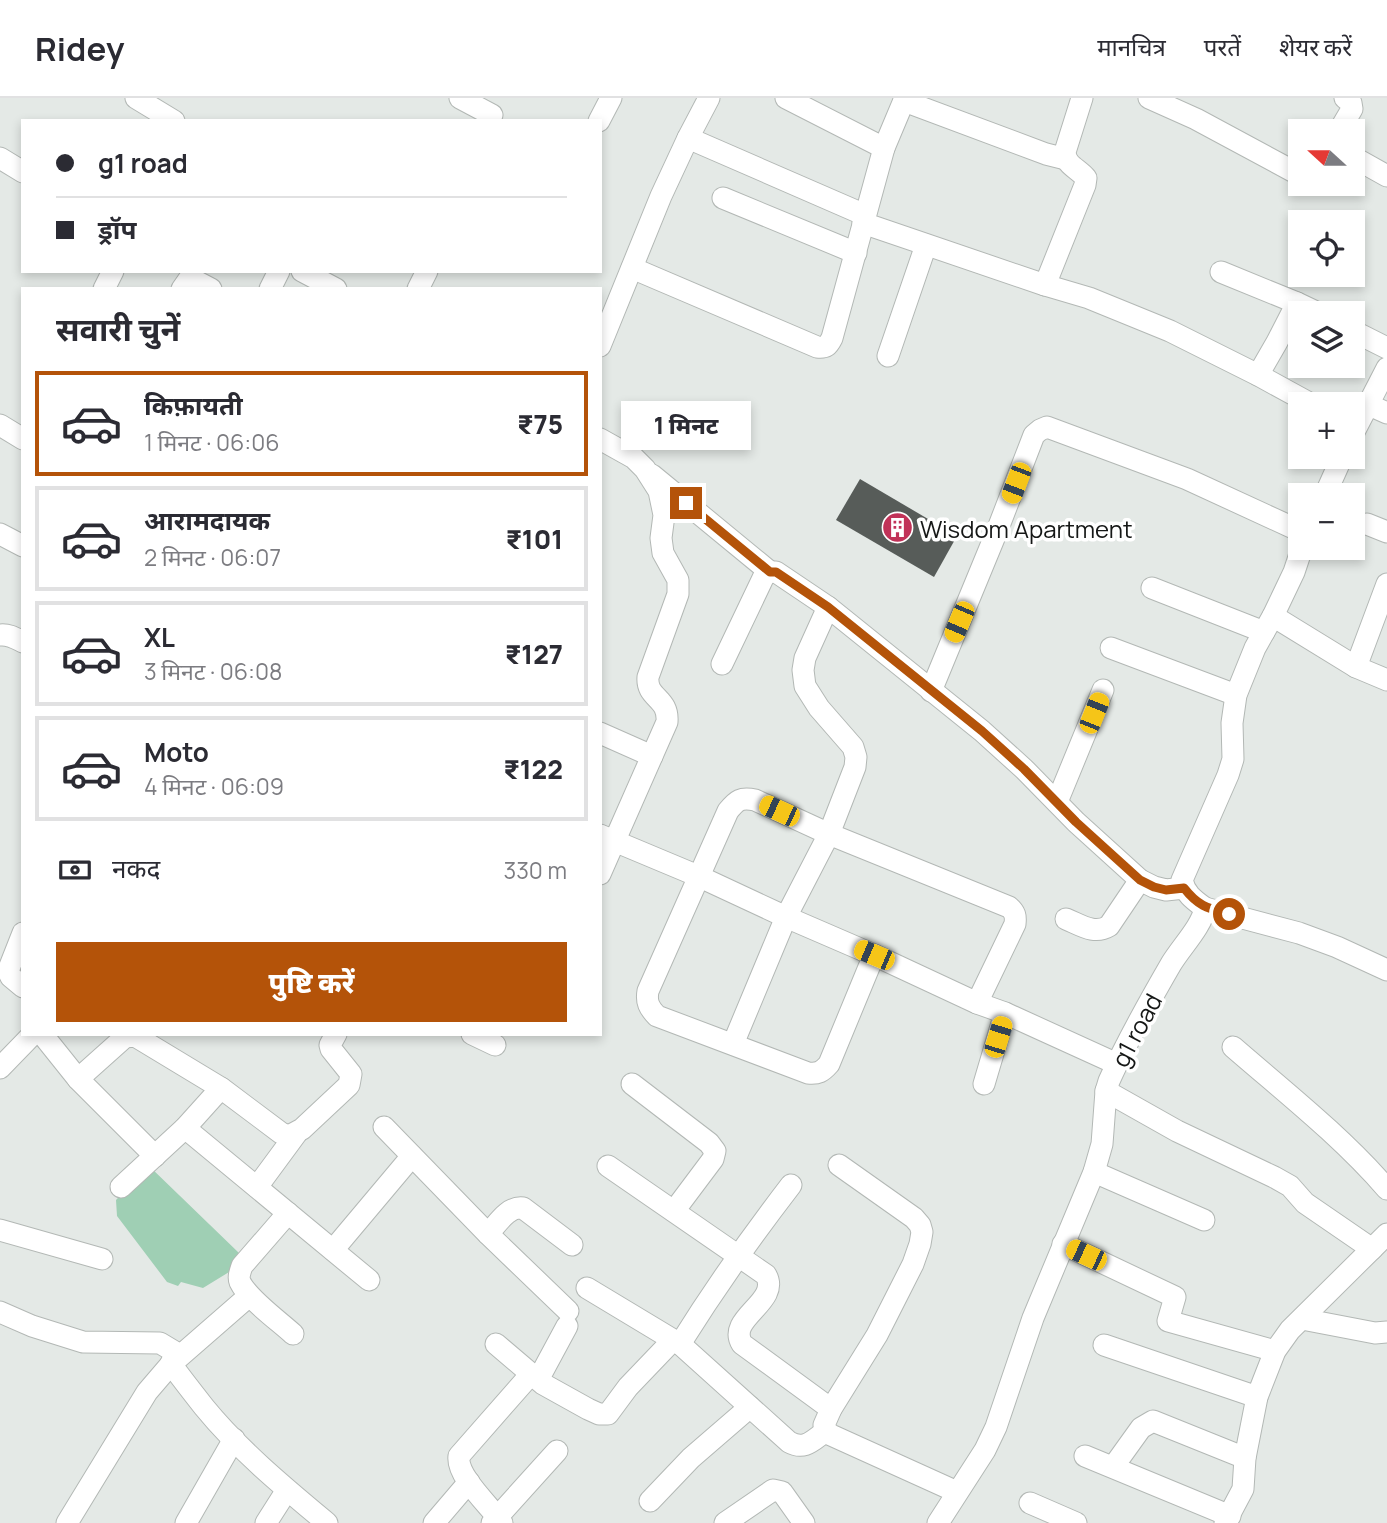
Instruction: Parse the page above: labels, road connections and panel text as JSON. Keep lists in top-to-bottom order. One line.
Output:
{"streets":{"street":["g1 road"]},"places":{"building":["Wisdom Apartment"]},"north":"left","page":{"header":"Ridey","nav":["मानचित्र","परतें","शेयर करें"],"map_buttons":["+","−"],"banner":["g1 road","ड्रॉप"],"heading":"सवारी चुनें","list":[{"name":"किफ़ायती","note":"1 मिनट · 06:06","value":"₹75"},{"name":"आरामदायक","note":"2 मिनट · 06:07","value":"₹101"},{"name":"XL","note":"3 मिनट · 06:08","value":"₹127"},{"name":"Moto","note":"4 मिनट · 06:09","value":"₹122"}],"bubble":"1 मिनट","pay":["नकद","330 m"],"buttons":"पुष्टि करें"}}
